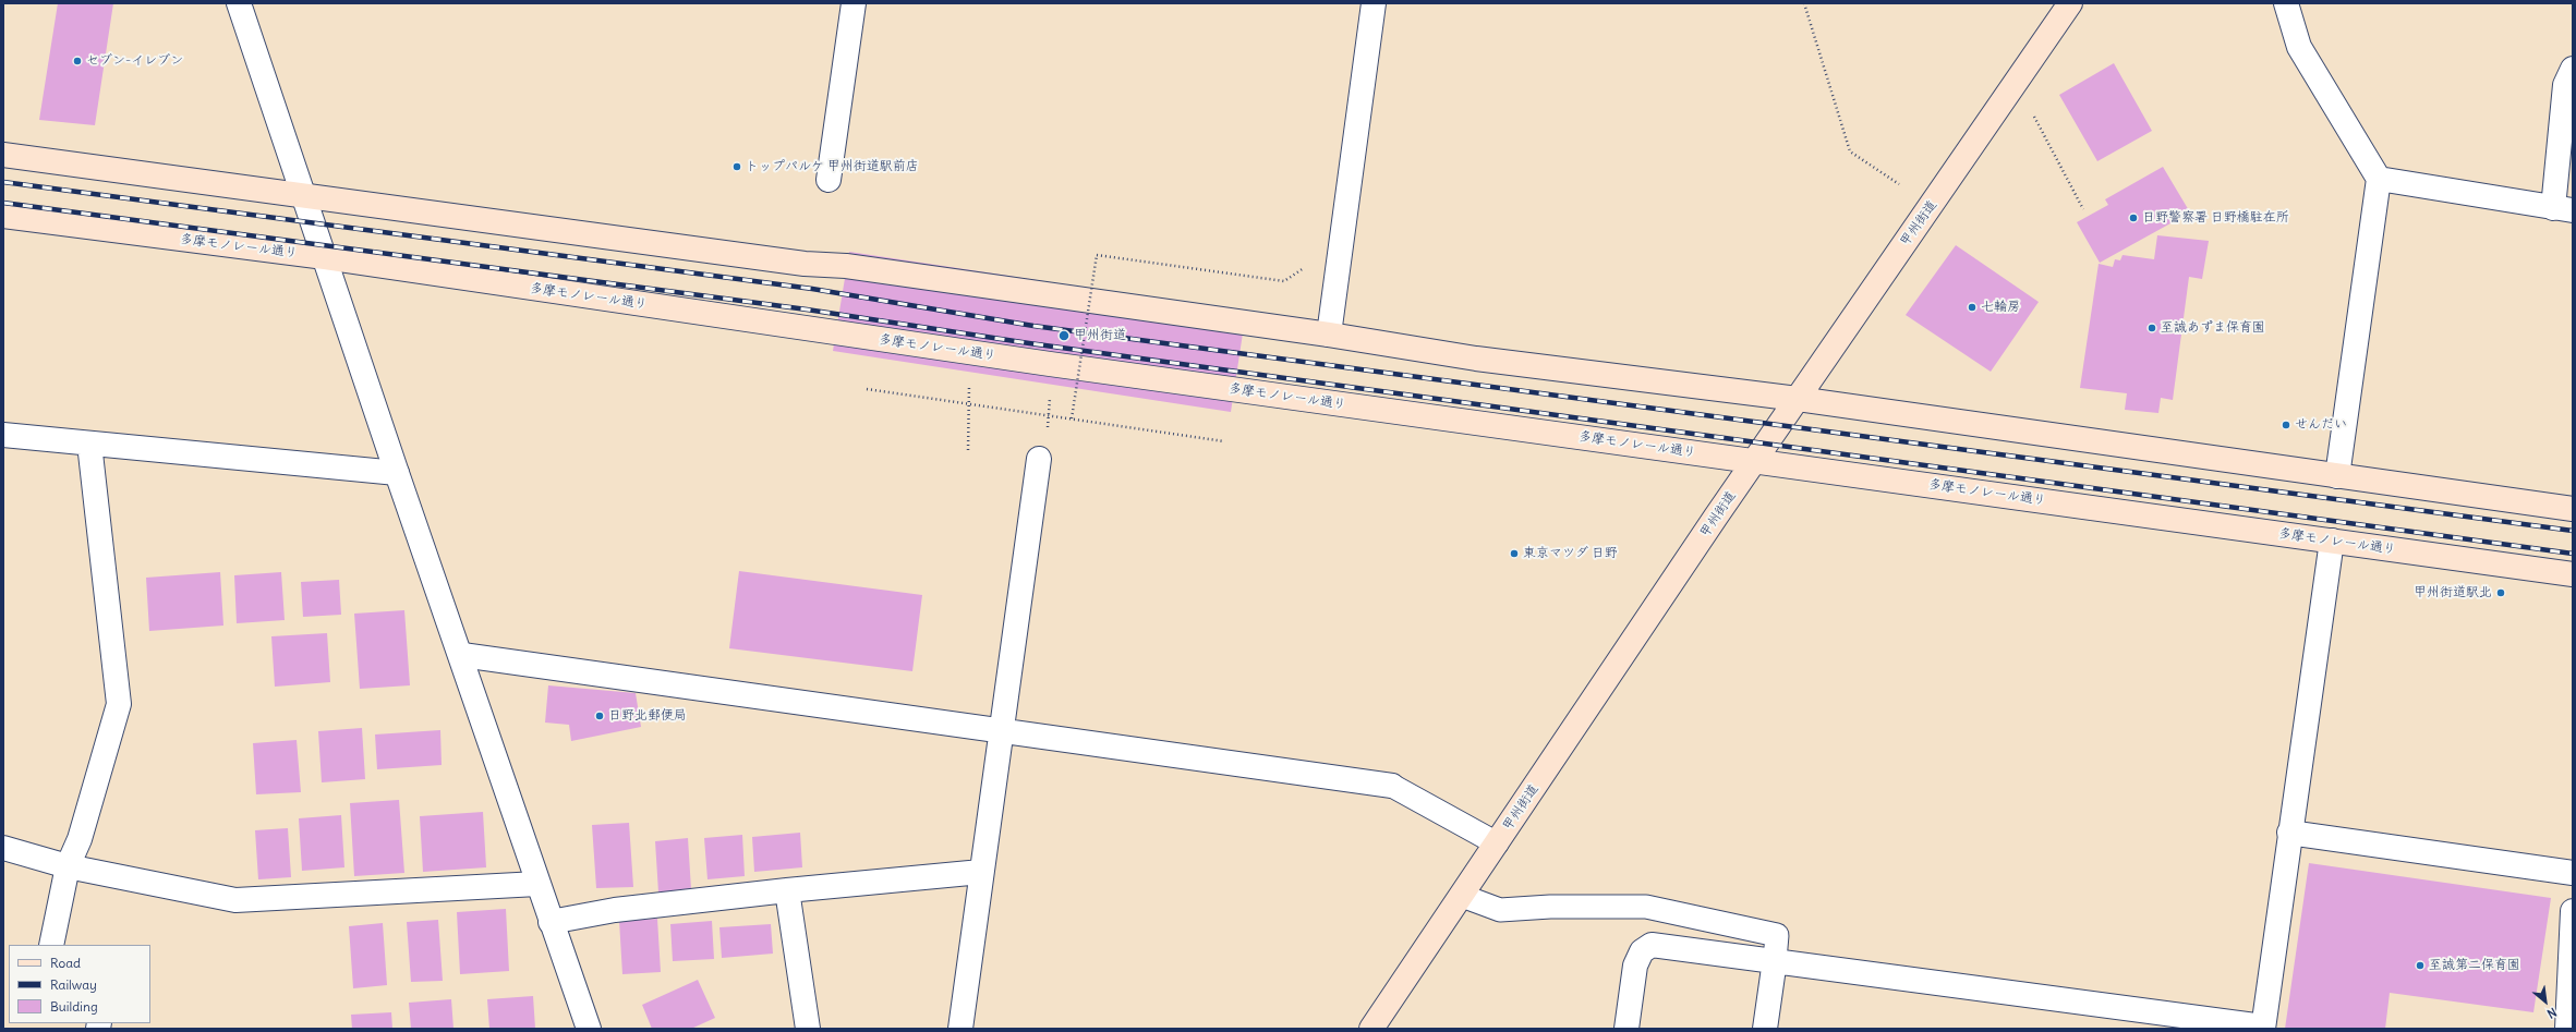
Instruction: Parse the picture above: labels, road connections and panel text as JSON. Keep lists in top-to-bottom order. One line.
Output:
{"streets":{"main road":["甲州街道","多摩モノレール通り"]},"crossings":[["甲州街道","多摩モノレール通り"]],"places":["セブン-イレブン","トップパルケ 甲州街道駅前店","日野警察署 日野橋駐在所","七輪房","至誠あずま保育園","甲州街道","せんだい","東京マツダ 日野","甲州街道駅北","日野北郵便局","至誠第二保育園"],"legend":["Road","Railway","Building"],"north":"bottom right"}
